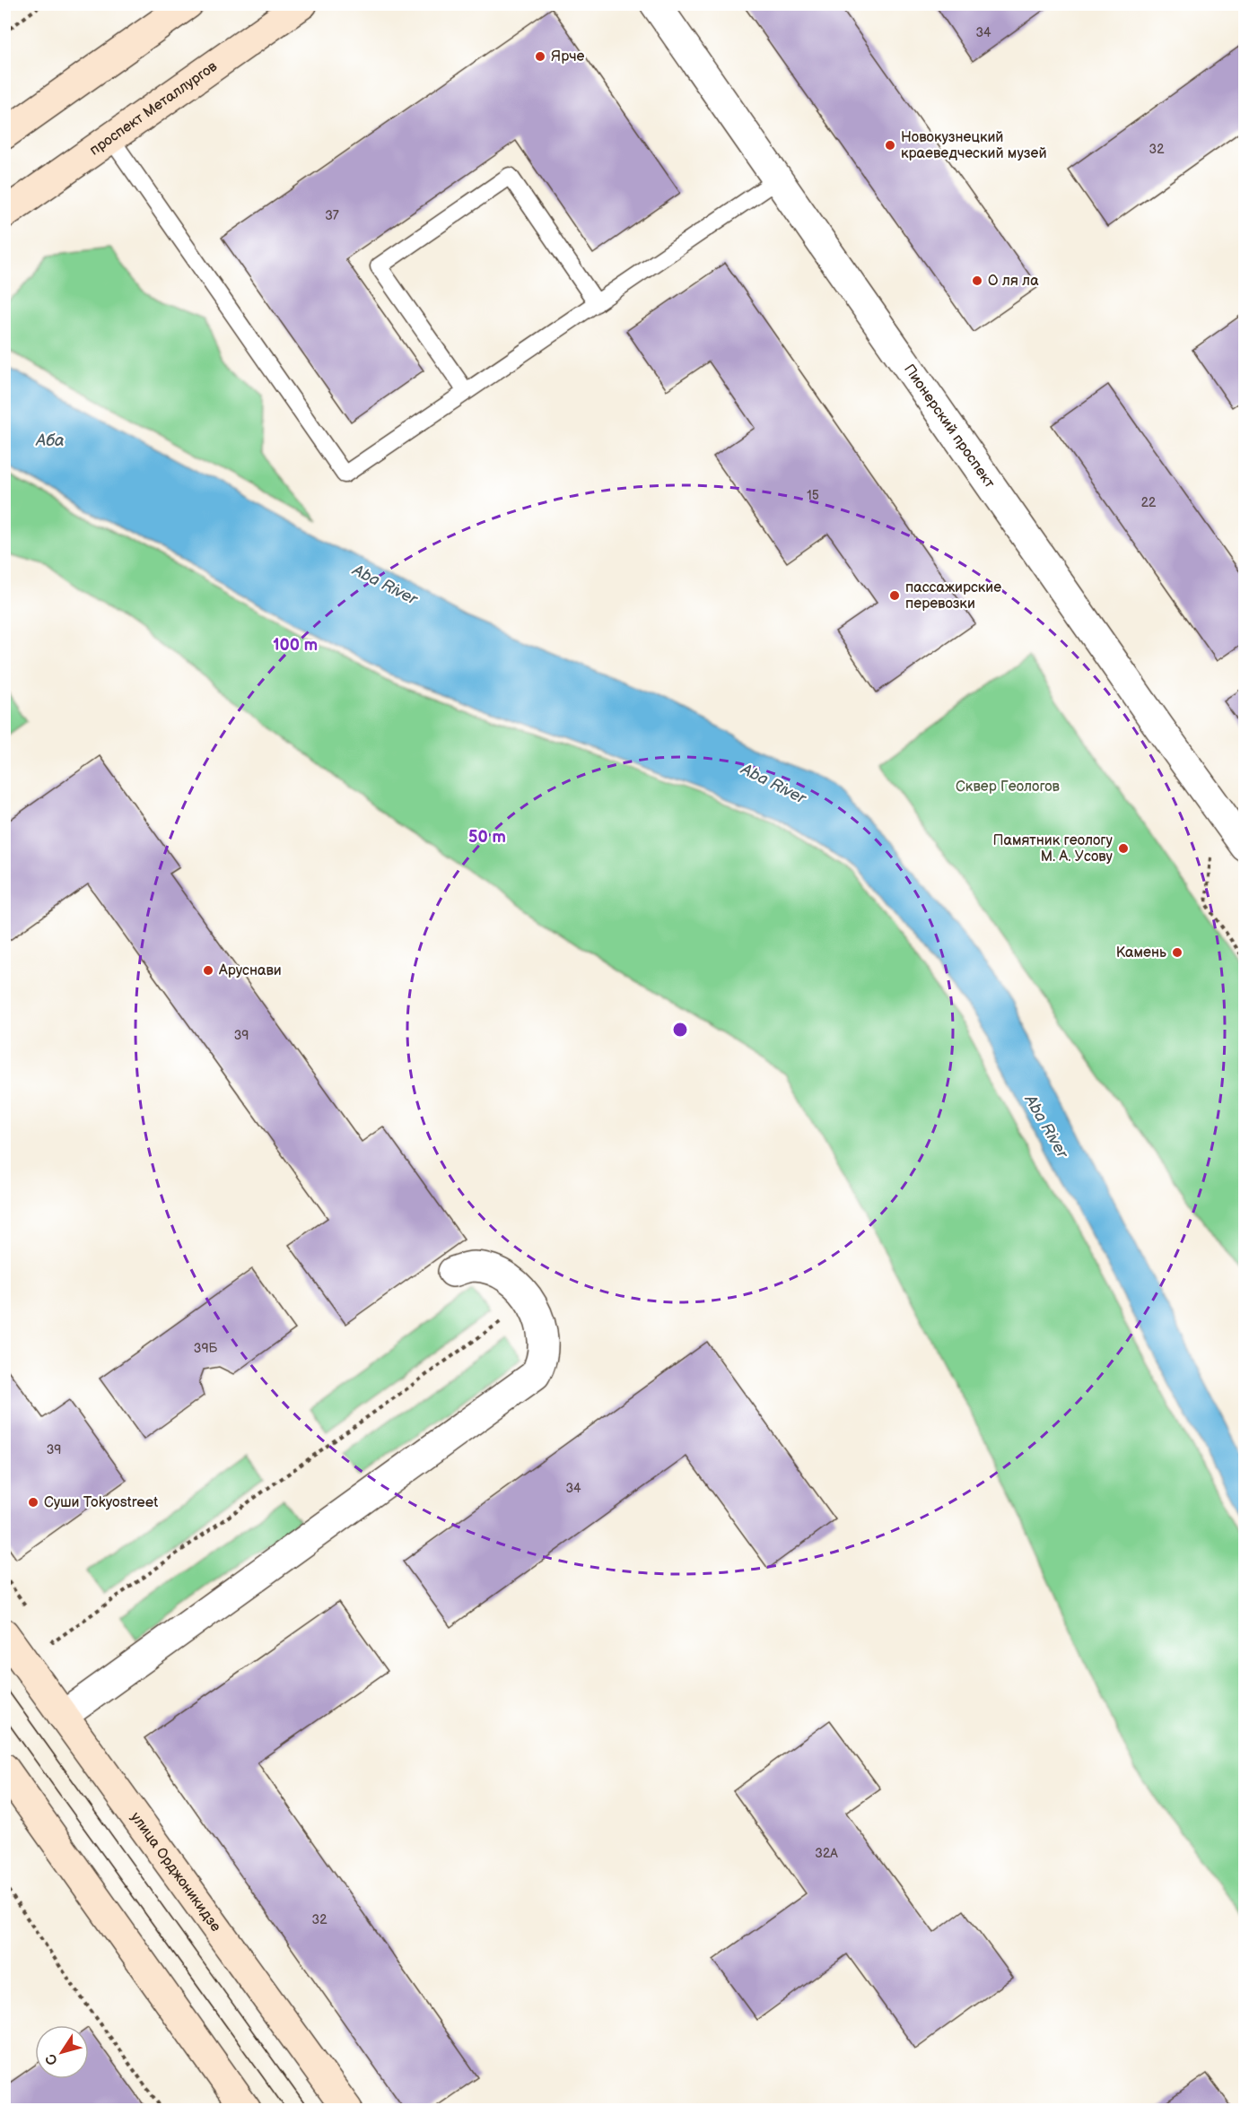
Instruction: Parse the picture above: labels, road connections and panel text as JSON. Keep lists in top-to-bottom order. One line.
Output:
{"streets":{"main road":["проспект Металлургов","улица Орджоникидзе"],"street":["Пионерский проспект"]},"water":["Аба","Aba River"],"parks":["Сквер Геологов"],"places":["Ярче","Новокузнецкий краеведческий музей","О ля ла","пассажирские перевозки","Памятник геологу М. А. Усову","Камень","Аруснави","Суши Tokyostreet"],"house_numbers":["34","32","37","15","22","39","39Б","39","34","32А","32"],"north":"bottom left","rings":["100 m","50 m"]}
